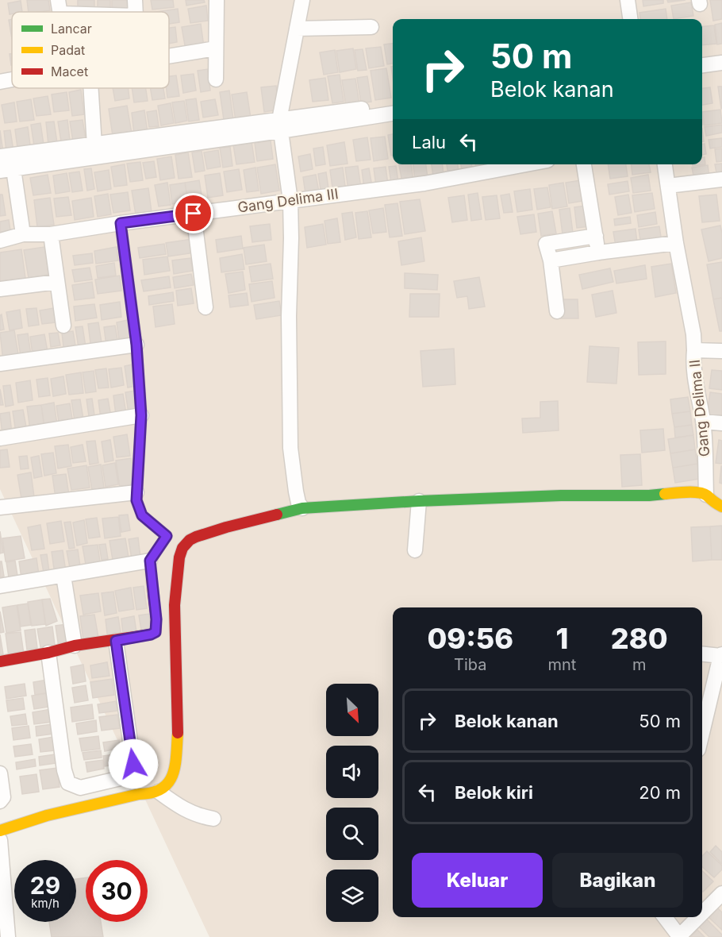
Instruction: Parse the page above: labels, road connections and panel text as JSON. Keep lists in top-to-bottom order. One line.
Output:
{"streets":{"street":["Gang Delima III","Gang Delima II"]},"legend":["Lancar","Padat","Macet"],"north":"bottom right","page":{"turn":["50 m","Belok kanan"],"then":"Lalu","eta":["09:56","Tiba","1","mnt","280","m"],"list":[{"name":"Belok kanan","value":"50 m"},{"name":"Belok kiri","value":"20 m"}],"buttons":["Keluar","Bagikan"],"speed":"29 km/h","limit":"30"}}
